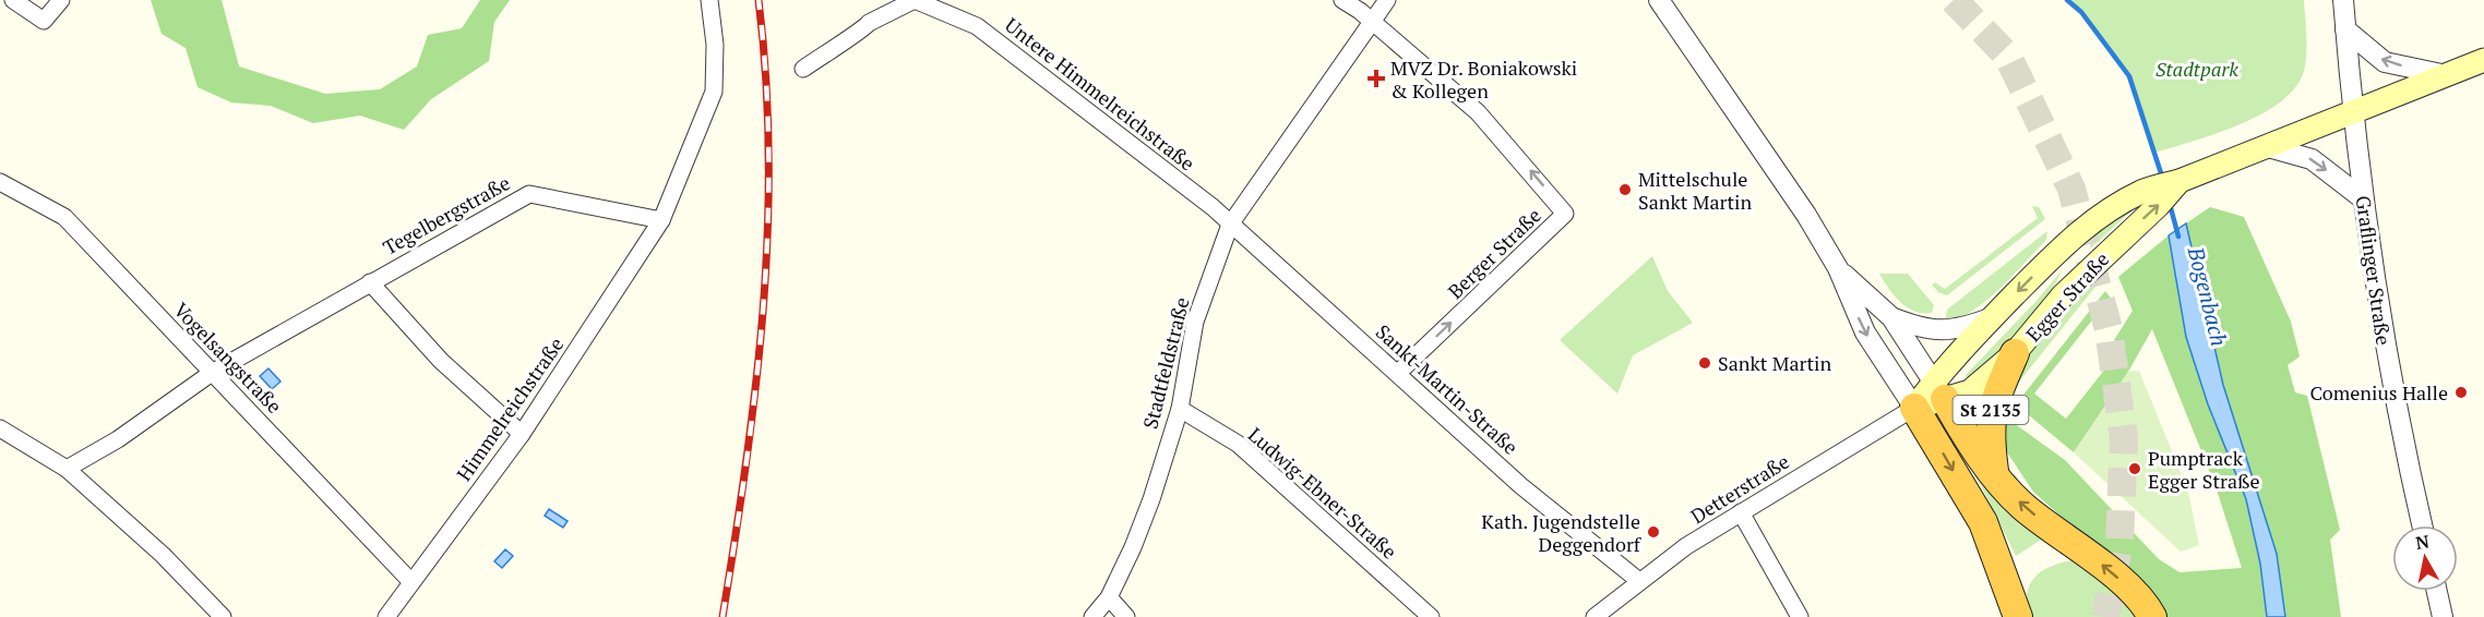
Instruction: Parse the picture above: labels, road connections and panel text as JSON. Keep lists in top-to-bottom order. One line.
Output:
{"streets":{"highway":["St 2135"],"main road":["Egger Straße"],"street":["Untere Himmelreichstraße","Tegelbergstraße","Berger Straße","Graflinger Straße","Vogelsangstraße","Stadtfeldstraße","Sankt-Martin-Straße","Himmelreichstraße","Detterstraße","Ludwig-Ebner-Straße"]},"crossings":[["Untere Himmelreichstraße","Stadtfeldstraße"],["Untere Himmelreichstraße","Sankt-Martin-Straße"],["Tegelbergstraße","Vogelsangstraße"],["Tegelbergstraße","Himmelreichstraße"],["Berger Straße","Stadtfeldstraße"],["Berger Straße","Sankt-Martin-Straße"],["Graflinger Straße","Egger Straße"],["Graflinger Straße","St 2135"],["Egger Straße","St 2135"],["Egger Straße","Detterstraße"],["Vogelsangstraße","Himmelreichstraße"],["Stadtfeldstraße","Sankt-Martin-Straße"],["Stadtfeldstraße","Ludwig-Ebner-Straße"],["Sankt-Martin-Straße","Detterstraße"]],"water":["Bogenbach"],"parks":["Stadtpark"],"places":{"health":["MVZ Dr. Boniakowski & Kollegen"],"other":["Mittelschule Sankt Martin","Sankt Martin","Comenius Halle","Pumptrack Egger Straße","Kath. Jugendstelle Deggendorf"]},"north":"top"}
